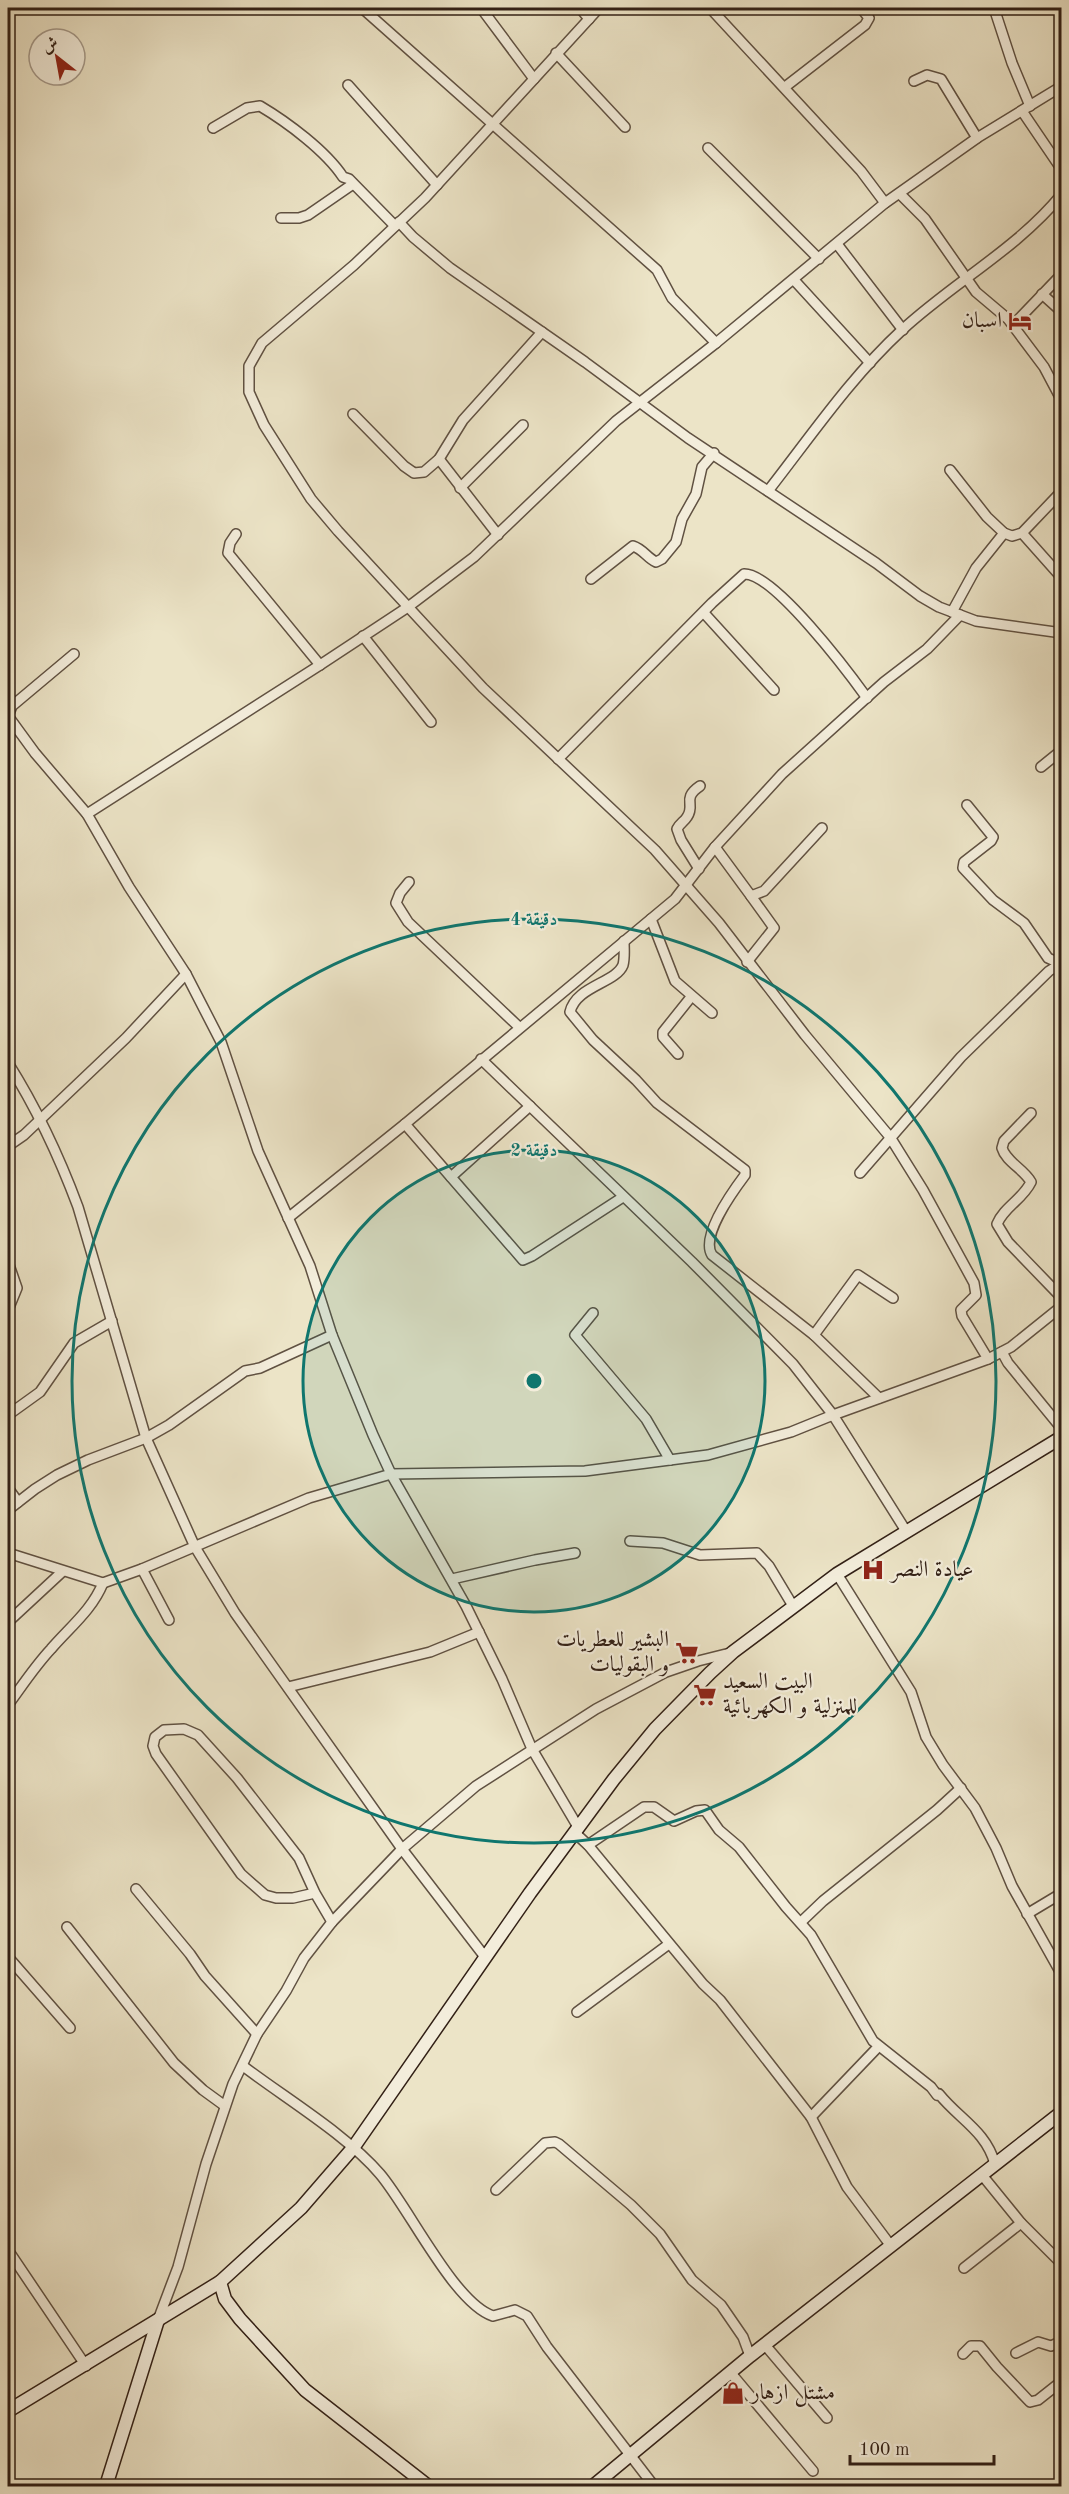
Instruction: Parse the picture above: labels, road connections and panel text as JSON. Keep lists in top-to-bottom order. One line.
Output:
{"places":{"hotel":["اسبان"],"hospital":["عيادة النصر"],"supermarket":["البشير للعطريات و البقوليات","البيت السعيد للمنزلية و الكهربائية"],"shop":["مشتل ازهار"]},"scale_bar":"100 m","north":"top left","rings":["4 دقيقة","2 دقيقة"]}
